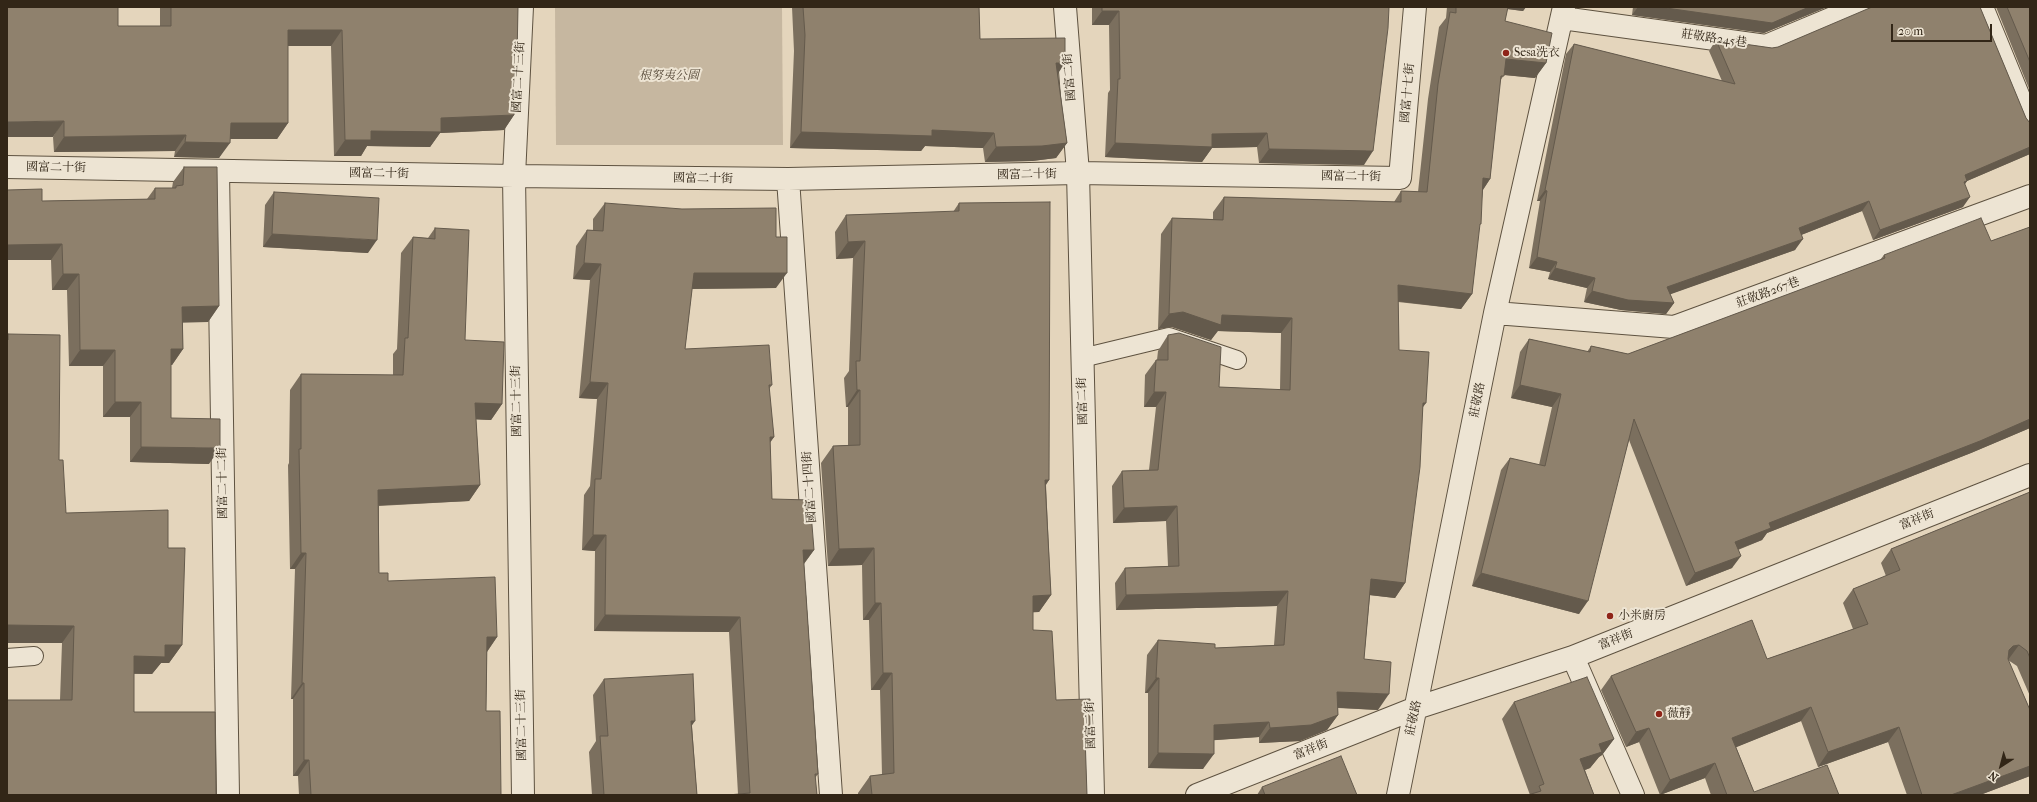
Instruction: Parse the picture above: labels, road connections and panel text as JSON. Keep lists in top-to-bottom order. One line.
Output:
{"streets":{"street":["莊敬路245巷","國富二十三街","國富二街","國富十七街","國富二十街","莊敬路267巷","莊敬路","國富二十二街","國富二十四街","富祥街"]},"crossings":[["莊敬路245巷","莊敬路"],["國富二十三街","國富二十街"],["國富二街","國富二十街"],["國富十七街","國富二十街"],["國富二十街","國富二十二街"],["國富二十街","國富二十四街"],["莊敬路267巷","莊敬路"],["莊敬路","富祥街"]],"parks":["根努夷公園"],"places":["Sesa洗衣","小米廚房","薇靜"],"scale_bar":"20 m","north":"bottom left"}
